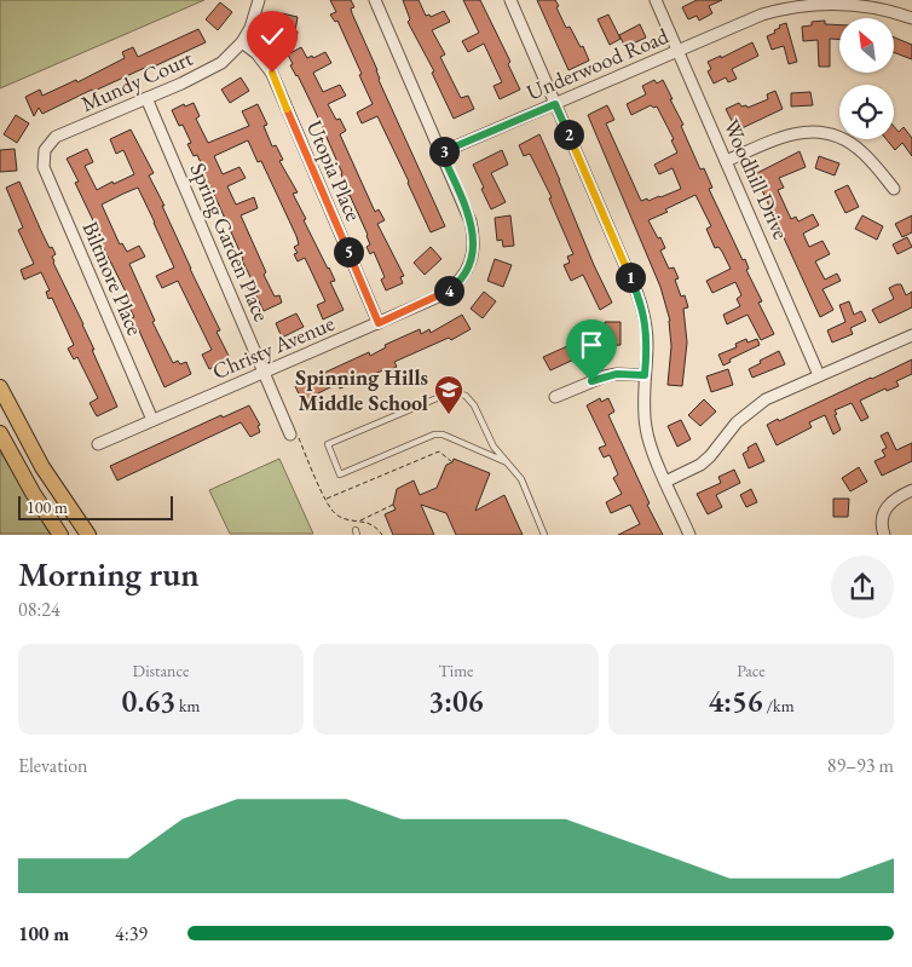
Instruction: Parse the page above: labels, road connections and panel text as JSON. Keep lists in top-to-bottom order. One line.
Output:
{"streets":{"street":["Underwood Road","Mundy Court","Utopia Place","Woodhill Drive","Spring Garden Place","Biltmore Place","Christy Avenue"]},"crossings":[["Underwood Road","Woodhill Drive"],["Underwood Road","Christy Avenue"],["Mundy Court","Utopia Place"],["Mundy Court","Spring Garden Place"],["Mundy Court","Biltmore Place"],["Utopia Place","Christy Avenue"],["Spring Garden Place","Christy Avenue"],["Biltmore Place","Christy Avenue"]],"places":{"school or university":["Spinning Hills Middle School"]},"scale_bar":"100 m","north":"top left","page":{"pins":["2","3","5","1","4"],"scale":"100 m","heading":["Morning run","08:24"],"stats":[["Distance","0.63 km"],["Time","3:06"],["Pace","4:56 /km"]],"chart":["Elevation","89–93 m"],"list":[{"name":"100 m","note":"4:39"}]}}
